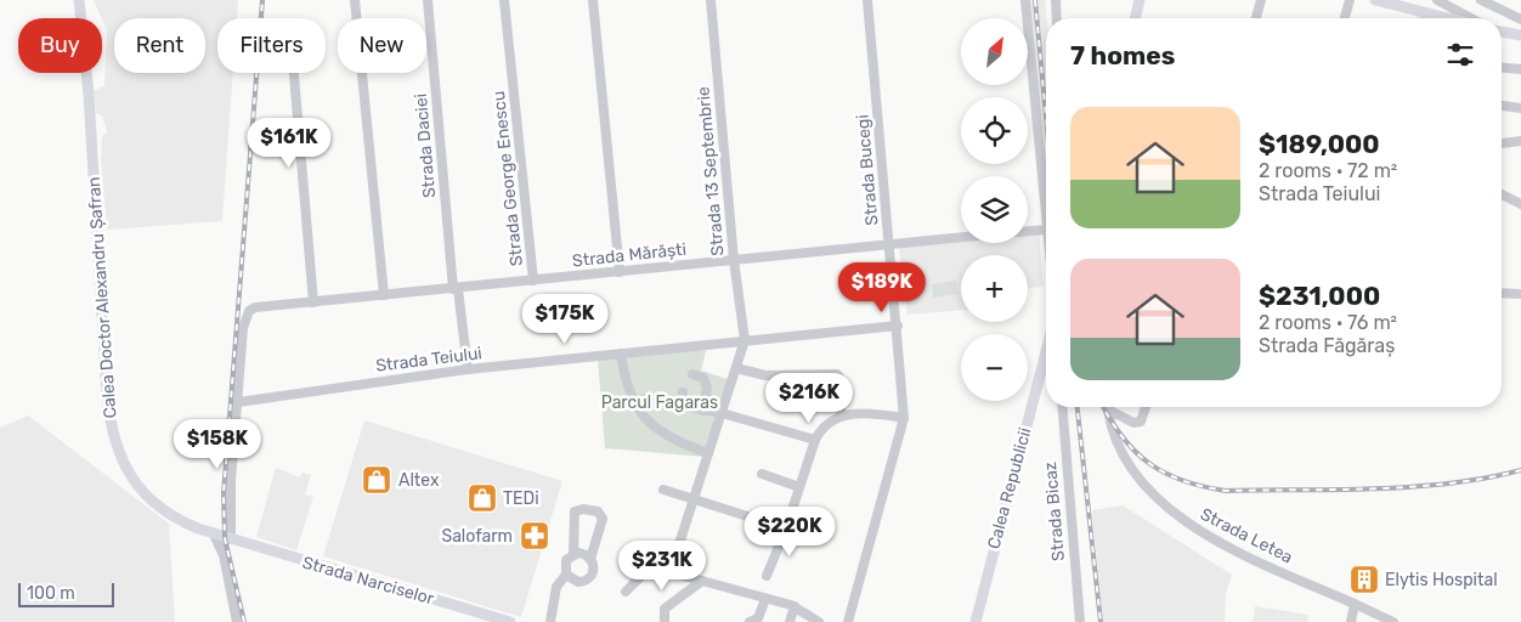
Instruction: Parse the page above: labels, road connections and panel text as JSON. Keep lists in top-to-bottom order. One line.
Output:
{"streets":{"main road":["Calea Doctor Alexandru Șafran","Calea Republicii","Strada Narciselor"],"street":["Strada Daciei","Strada Bucegi","Strada 13 Septembrie","Strada George Enescu","Strada Mărăști","Strada Teiului","Strada Bicaz","Strada Letea"]},"crossings":[["Strada Daciei","Strada Mărăști"],["Strada Daciei","Strada Teiului"],["Strada Bucegi","Strada Mărăști"],["Strada Bucegi","Strada Teiului"],["Strada 13 Septembrie","Strada Mărăști"],["Strada 13 Septembrie","Strada Teiului"],["Strada George Enescu","Strada Mărăști"],["Strada Mărăști","Strada Teiului"],["Calea Doctor Alexandru Șafran","Strada Narciselor"]],"parks":["Parcul Fagaras"],"places":{"shop":["Altex","TEDi"],"pharmacy":["Salofarm"],"building":["Elytis Hospital"]},"scale_bar":"100 m","north":"top right","page":{"map_buttons":["+","−"],"chip":["Buy","Rent","Filters","New"],"heading":"7 homes","list":[{"name":"$189,000","note":"2 rooms · 72 m² · Strada Teiului"},{"name":"$231,000","note":"2 rooms · 76 m² · Strada Făgăraș"}],"price":["$161K","$189K","$175K","$216K","$158K","$220K","$231K"],"scale":"100 m"}}
